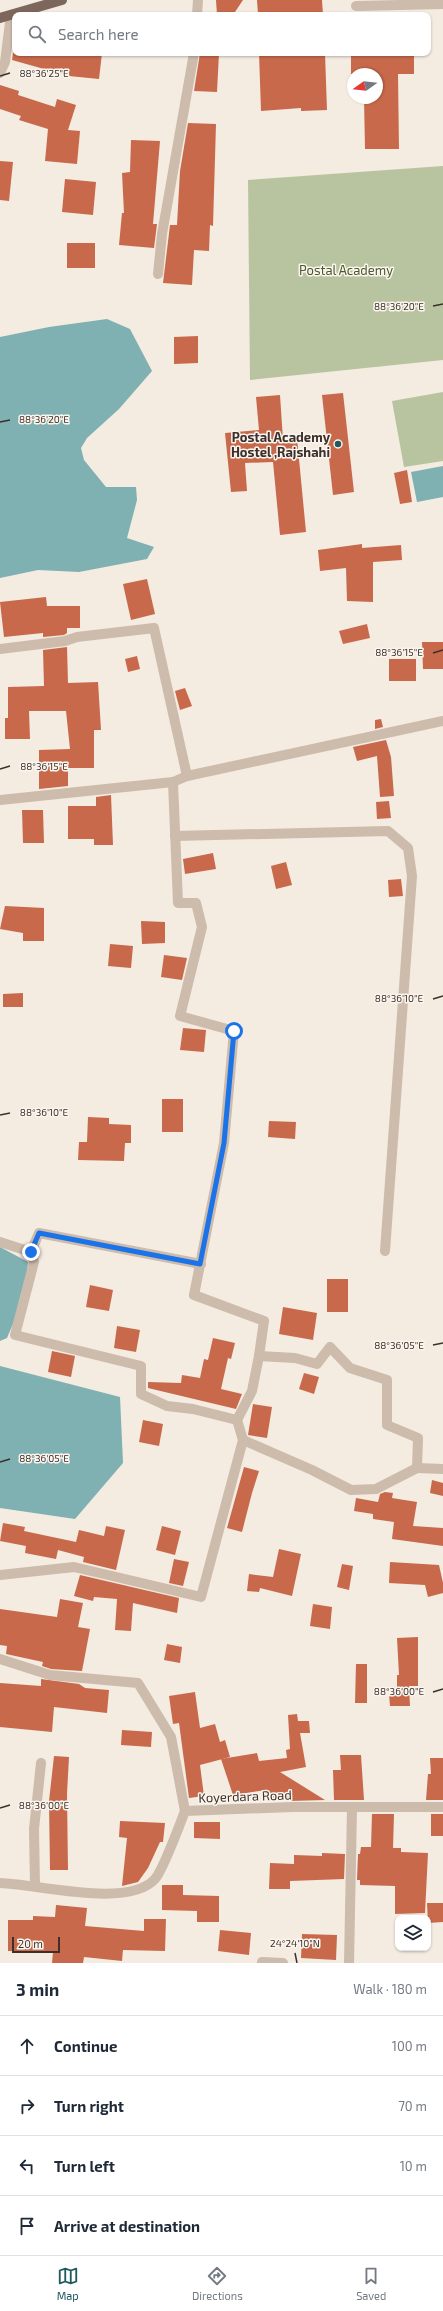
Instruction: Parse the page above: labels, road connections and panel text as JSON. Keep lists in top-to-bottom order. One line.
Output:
{"streets":{"street":["Koyerdara Road"]},"parks":["Postal Academy"],"places":["Postal Academy Hostel ,Rajshahi"],"scale_bar":"20 m","north":"left","page":{"search":"Search here","scale":"20 m","heading":["3 min","Walk · 180 m"],"list":[["Continue","100 m"],["Turn right","70 m"],["Turn left","10 m"],"Arrive at destination"],"nav":["Map","Directions","Saved"]},"coordinates":["88°36'25\"E","88°36'20\"E","88°36'15\"E","88°36'10\"E","88°36'05\"E","88°36'00\"E","24°24'10\"N"]}
